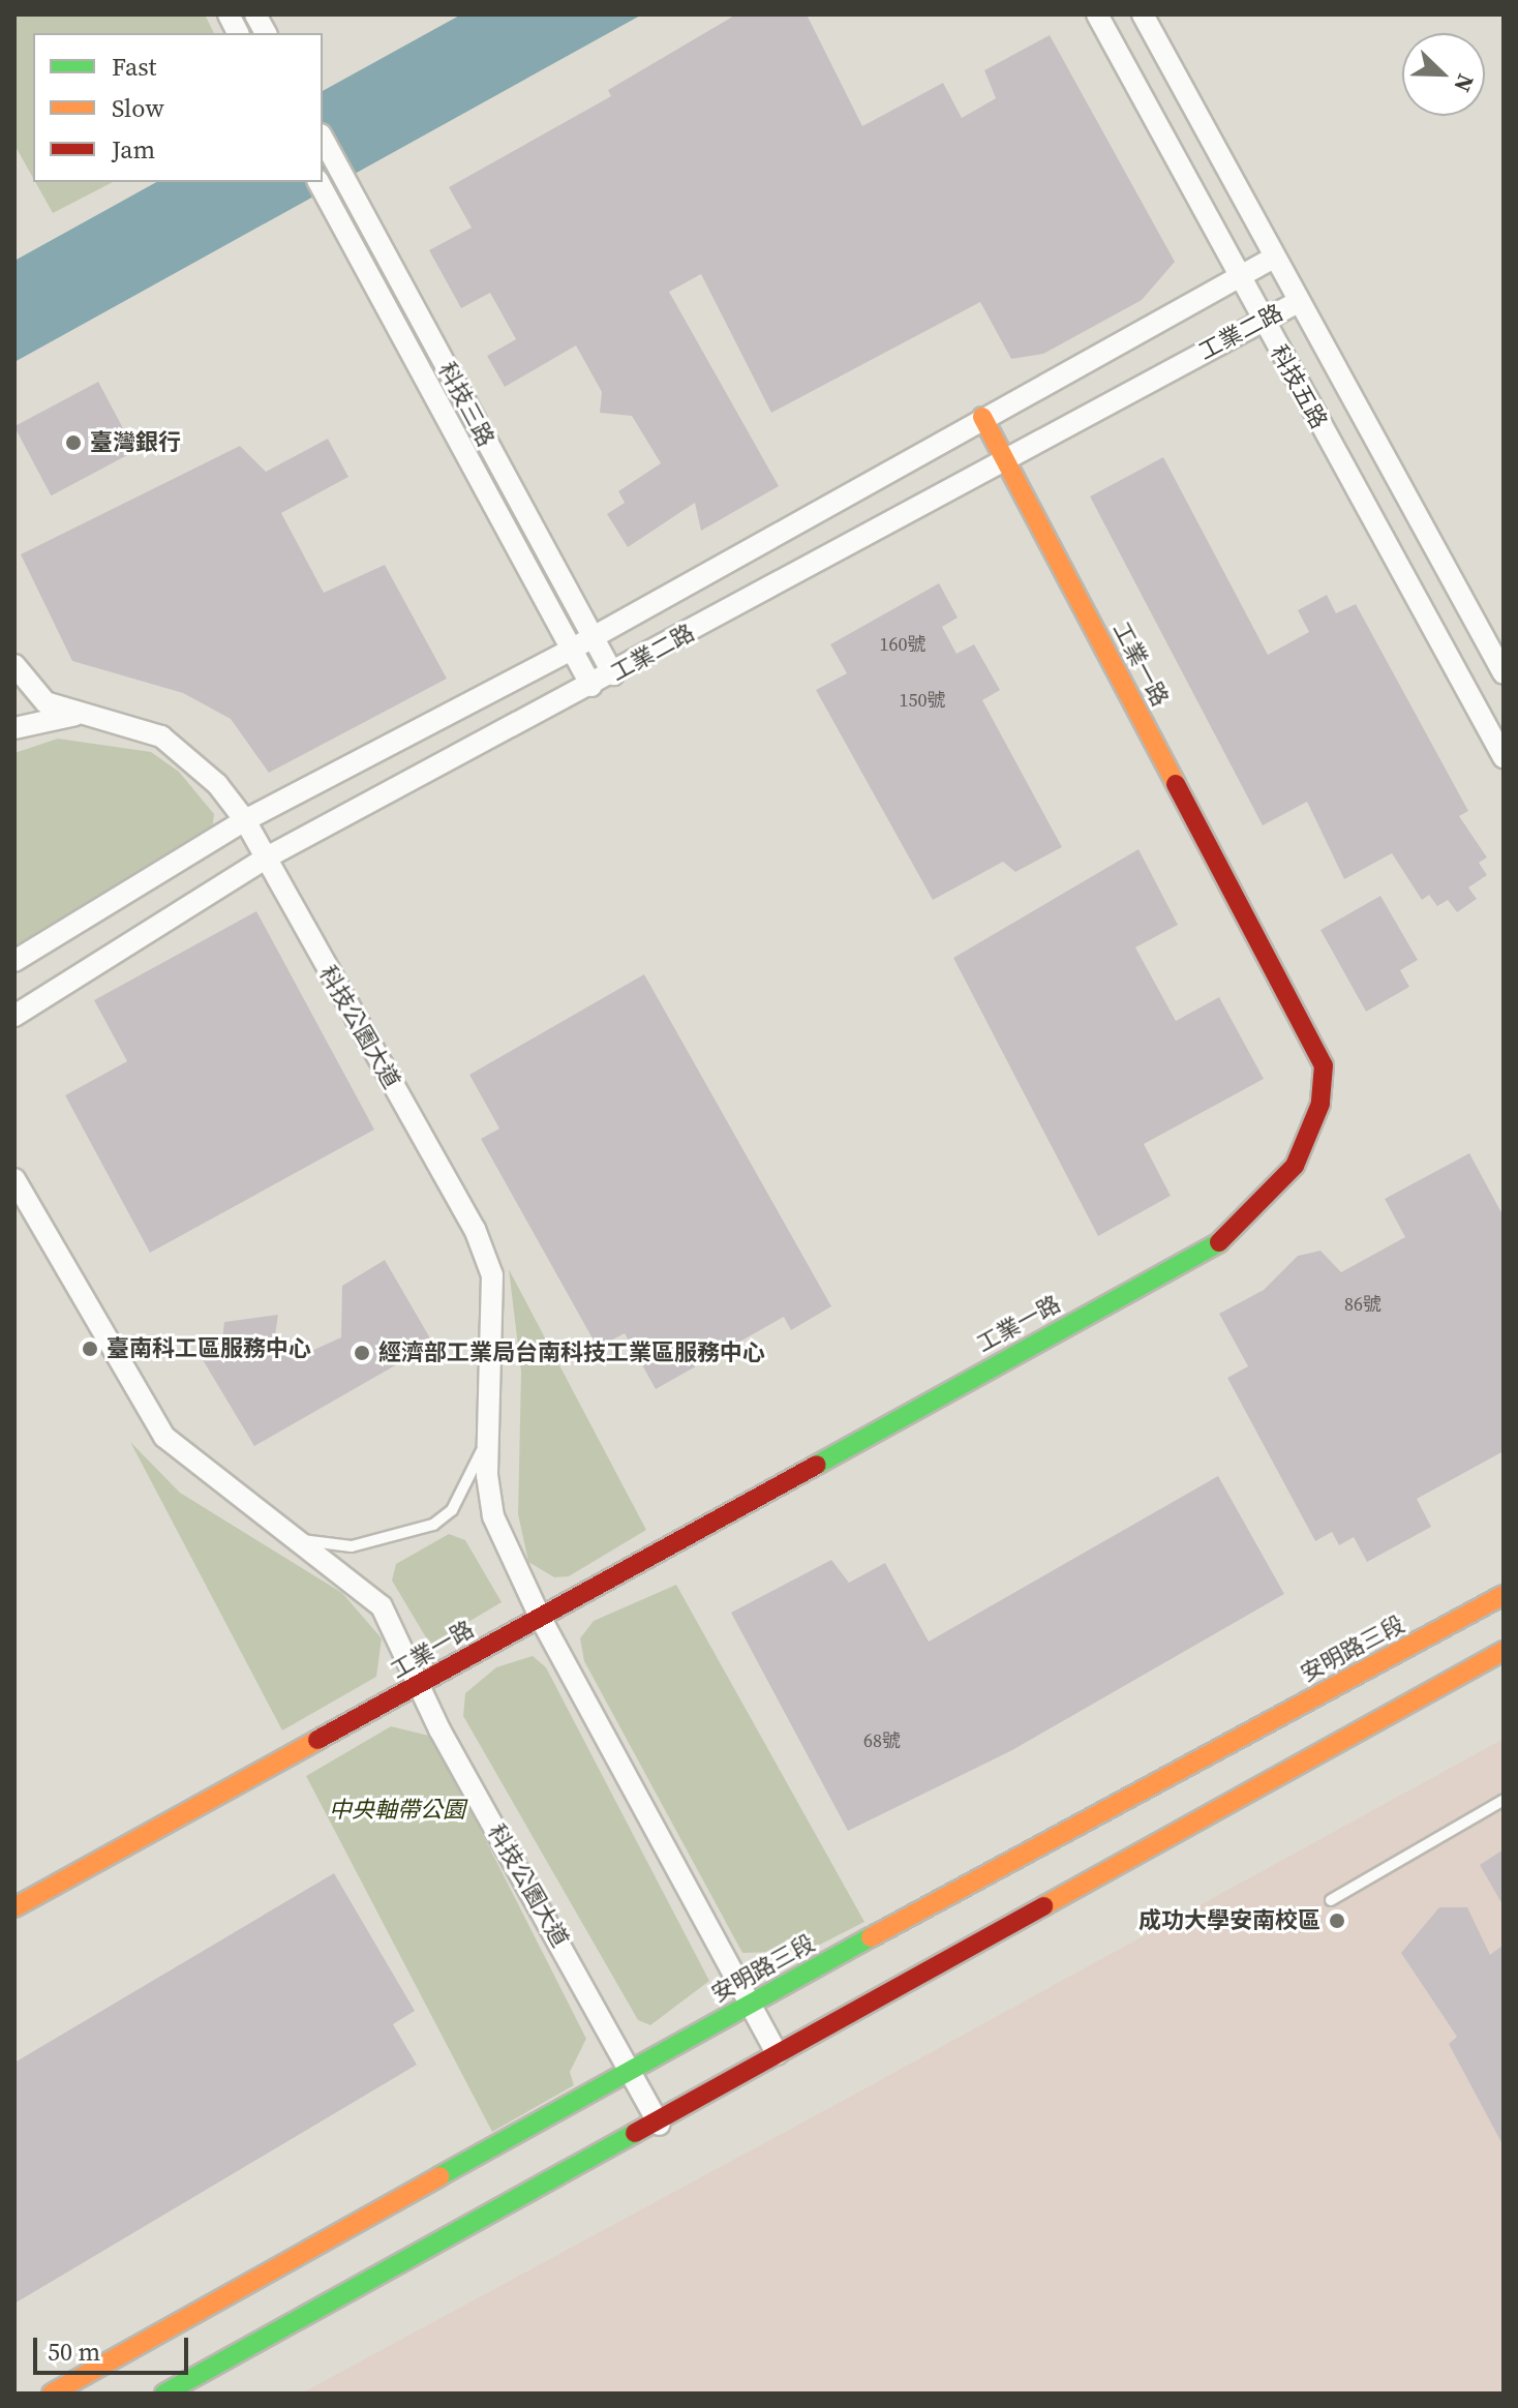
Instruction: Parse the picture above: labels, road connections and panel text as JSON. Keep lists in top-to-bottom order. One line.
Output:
{"streets":{"main road":["工業一路","安明路三段"],"street":["工業二路","科技五路","科技三路","科技公園大道"]},"crossings":[["工業二路","科技五路"],["工業二路","科技三路"],["工業二路","工業一路"],["工業二路","科技公園大道"],["工業一路","科技公園大道"],["科技公園大道","安明路三段"]],"parks":["中央軸帶公園"],"places":["臺灣銀行","臺南科工區服務中心","經濟部工業局台南科技工業區服務中心","成功大學安南校區"],"house_numbers":["160號","150號","86號","68號"],"legend":["Fast","Slow","Jam"],"scale_bar":"50 m","north":"bottom right"}
